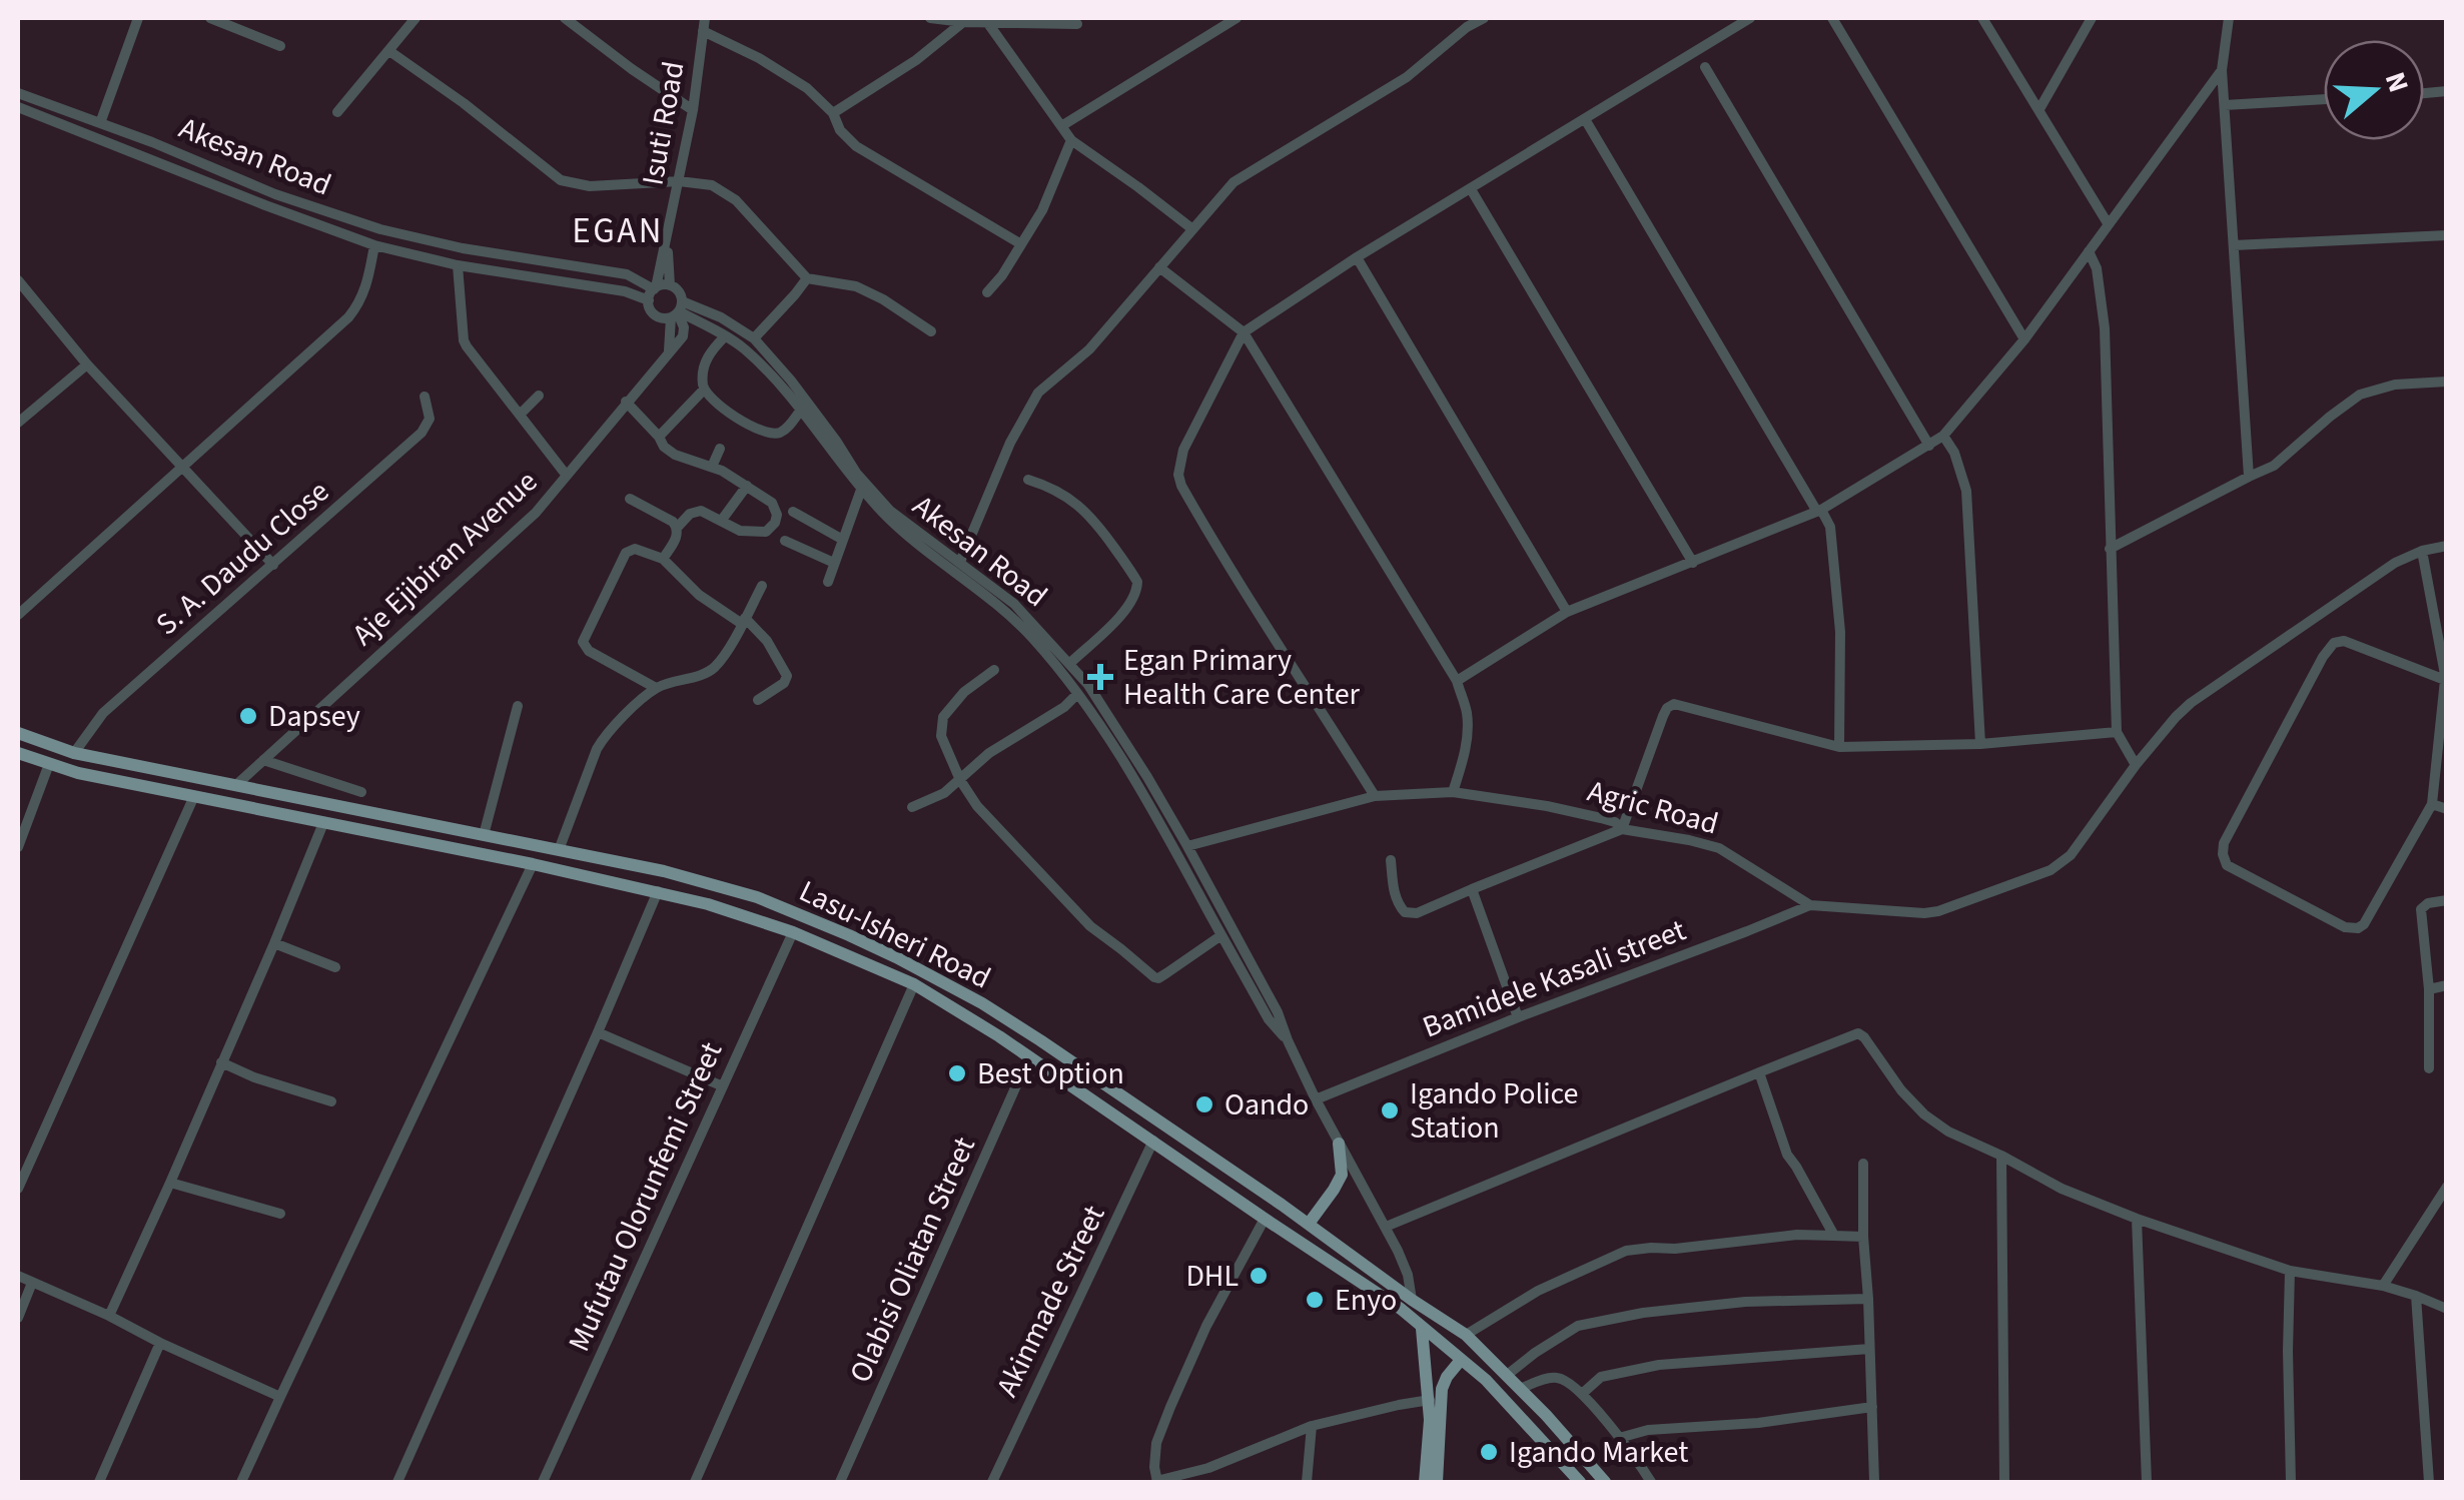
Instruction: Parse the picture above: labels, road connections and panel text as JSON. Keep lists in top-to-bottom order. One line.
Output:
{"streets":{"main road":["Lasu-Isheri Road"],"street":["Isuti Road","Akesan Road","S. A. Daudu Close","Aje Ejibiran Avenue","Agric Road","Bamidele Kasali street","Mufutau Olorunfemi Street","Olabisi Oliatan Street","Akinmade Street"]},"crossings":[["Akesan Road","Aje Ejibiran Avenue"],["Akesan Road","Agric Road"],["Akesan Road","Lasu-Isheri Road"],["Akesan Road","Bamidele Kasali street"],["S. A. Daudu Close","Lasu-Isheri Road"],["Aje Ejibiran Avenue","Lasu-Isheri Road"],["Agric Road","Bamidele Kasali street"],["Lasu-Isheri Road","Mufutau Olorunfemi Street"],["Lasu-Isheri Road","Olabisi Oliatan Street"],["Lasu-Isheri Road","Akinmade Street"]],"districts":["EGAN"],"places":{"health":["Egan Primary Health Care Center"],"other":["Dapsey","Best Option","Oando","Igando Police Station","DHL","Enyo","Igando Market"]},"north":"right"}
